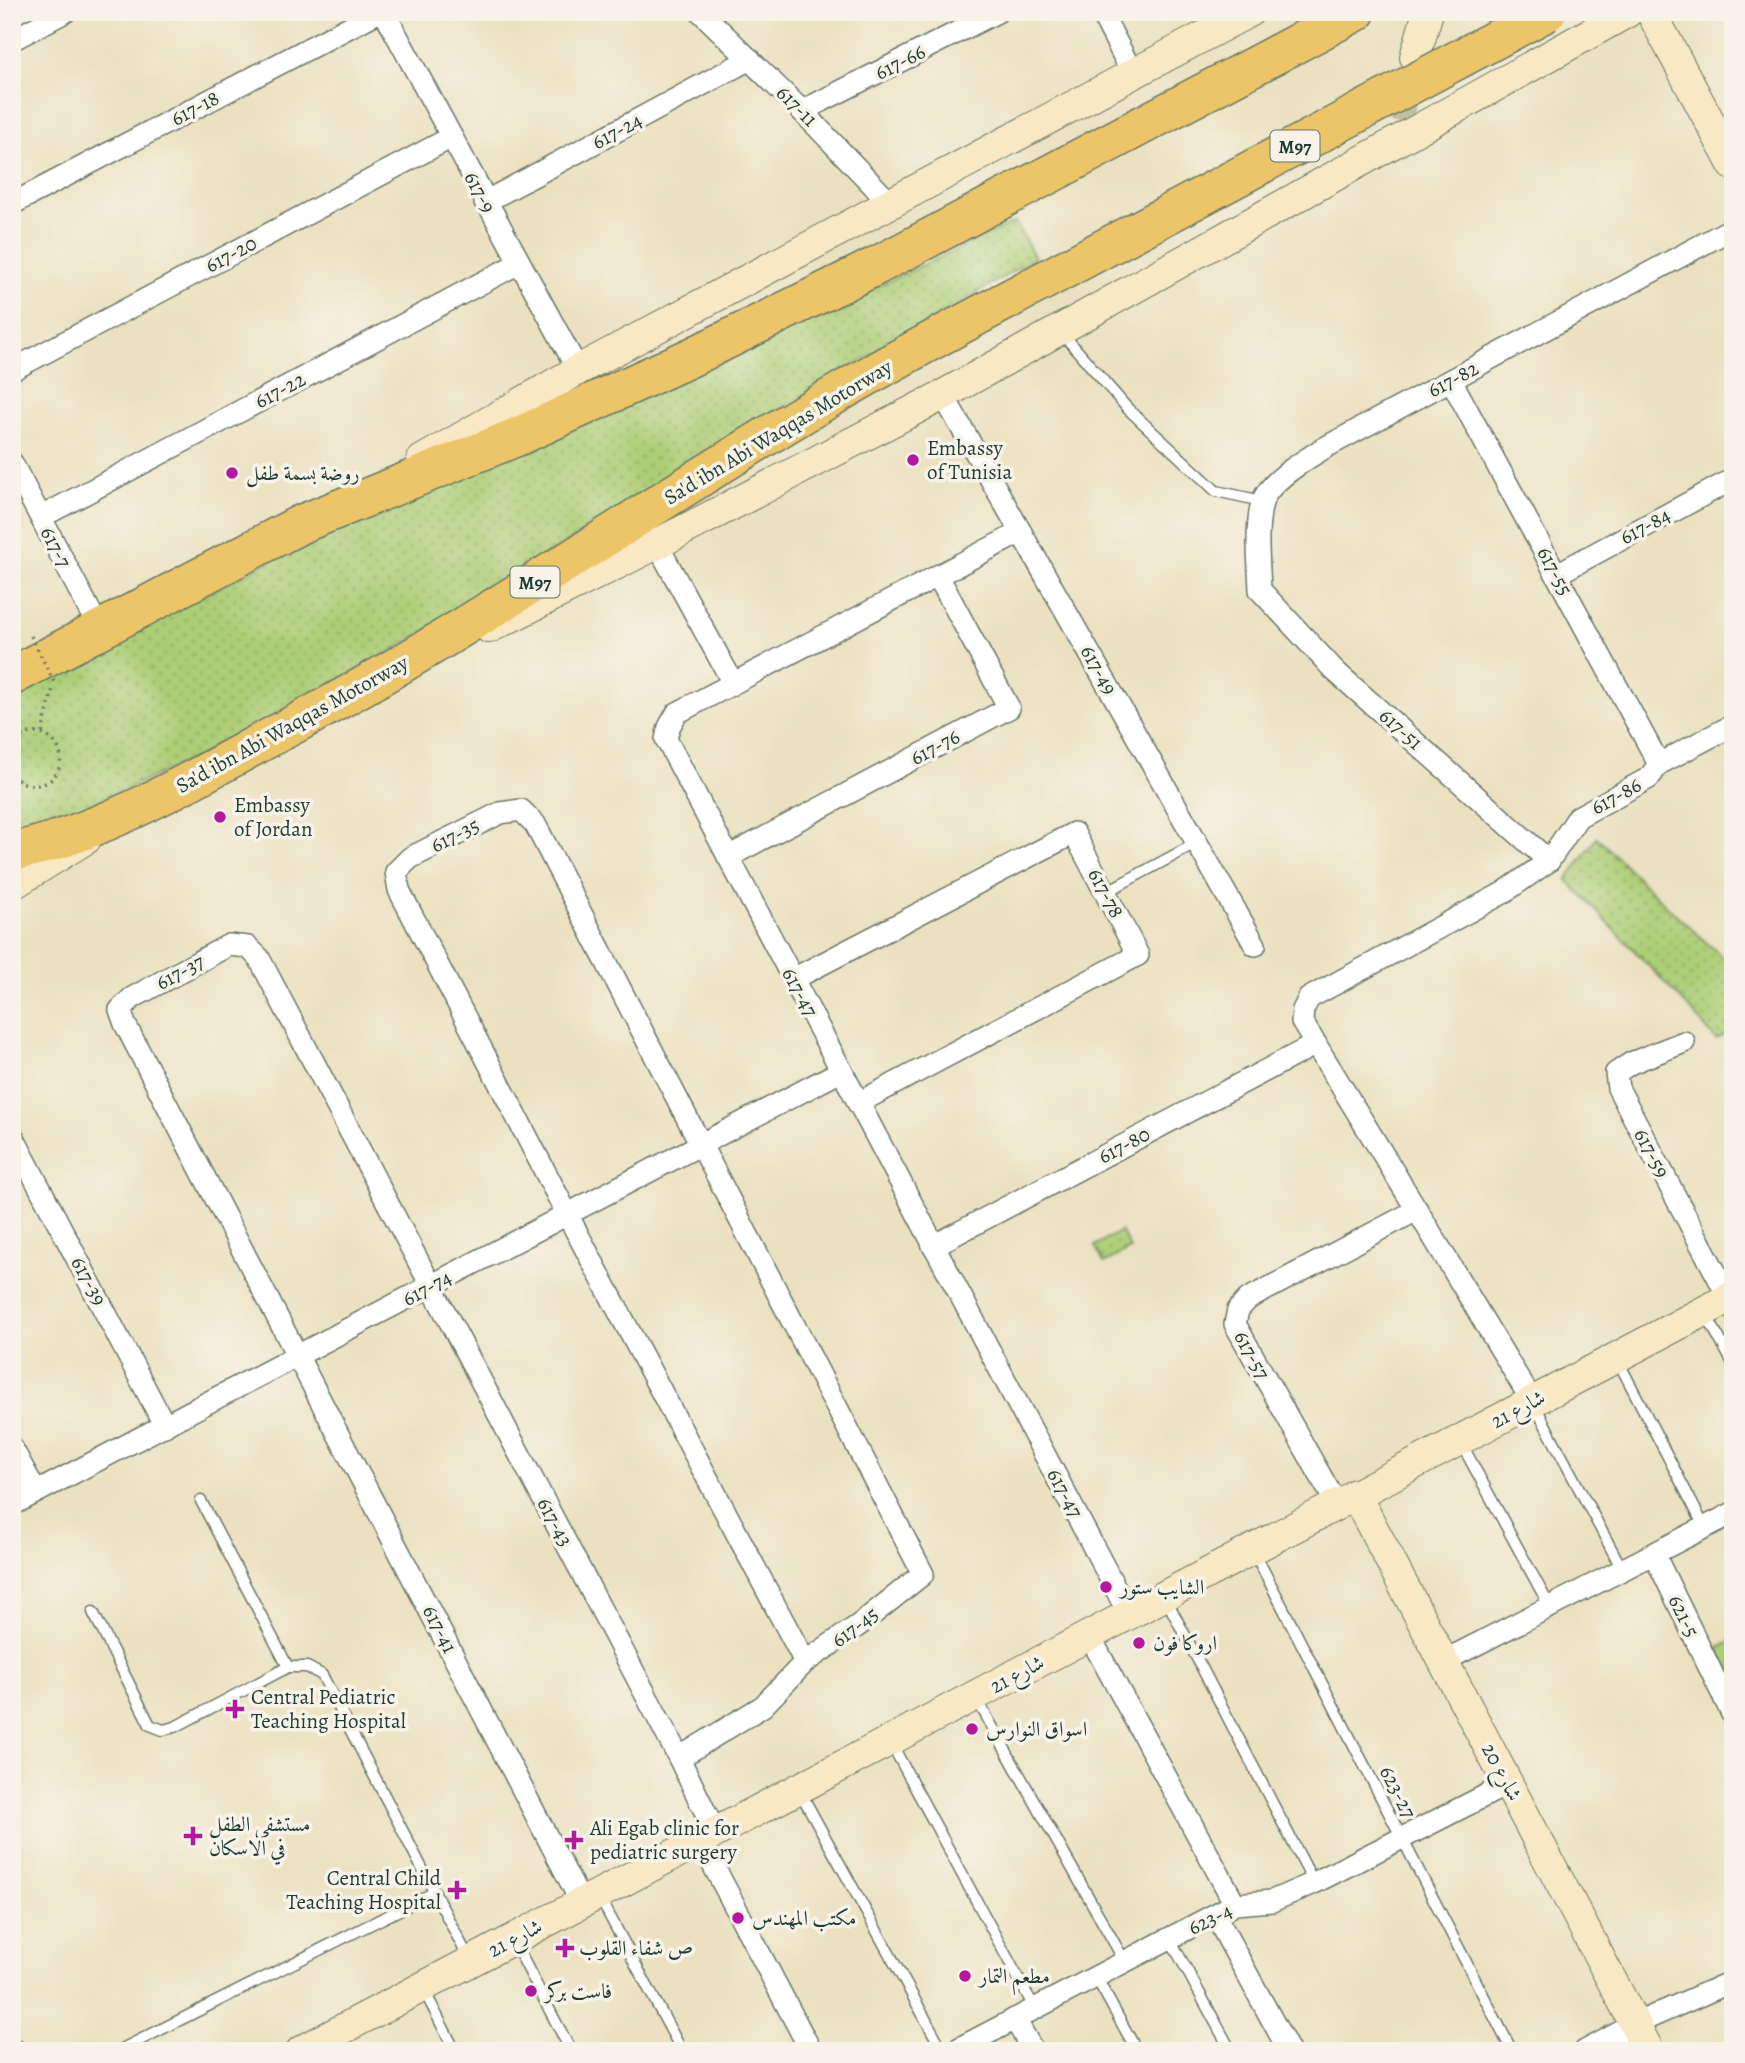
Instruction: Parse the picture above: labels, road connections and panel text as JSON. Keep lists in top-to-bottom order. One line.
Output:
{"streets":{"highway":["M97","Sa'd ibn Abi Waqqas Motorway"],"street":["617-66","617-11","617-18","617-24","617-9","617-20","617-82","617-22","617-84","617-7","617-55","617-49","617-51","617-76","617-86","617-35","617-78","617-37","617-47","617-80","617-59","617-39","617-74","617-57","شارع 21","617-43","621-5","617-45","617-41","شارع 20","623-4"],"lane":["623-27"]},"crossings":[["617-66","617-11"],["617-11","617-24"],["617-24","617-9"],["617-9","617-20"],["617-9","617-22"],["617-82","617-55"],["617-82","617-51"],["617-22","617-7"],["617-84","617-55"],["617-55","617-86"],["617-49","617-47"],["617-51","617-86"],["617-76","617-47"],["617-35","617-74"],["617-35","617-45"],["617-78","617-47"],["617-37","617-74"],["617-37","617-43"],["617-37","617-41"],["617-47","617-80"],["617-47","617-74"],["617-47","شارع 21"],["617-59","شارع 21"],["617-39","617-74"],["617-74","617-43"],["617-74","617-45"],["617-74","617-41"],["617-57","شارع 21"],["617-57","شارع 20"],["شارع 21","617-43"],["شارع 21","617-41"],["شارع 21","شارع 20"],["شارع 21","623-27"],["شارع 20","623-4"],["623-27","623-4"]],"places":{"other":["Embassy of Tunisia","روضة بسمة طفل","Embassy of Jordan","الشايب ستور","اروكا فون","اسواق النوارس","مكتب المهندس","مطعم التمار","فاست بركر"],"health":["Central Pediatric Teaching Hospital","مستشفى الطفل في الاسكان","Ali Egab clinic for pediatric surgery","Central Child Teaching Hospital","ص شفاء القلوب"]}}
